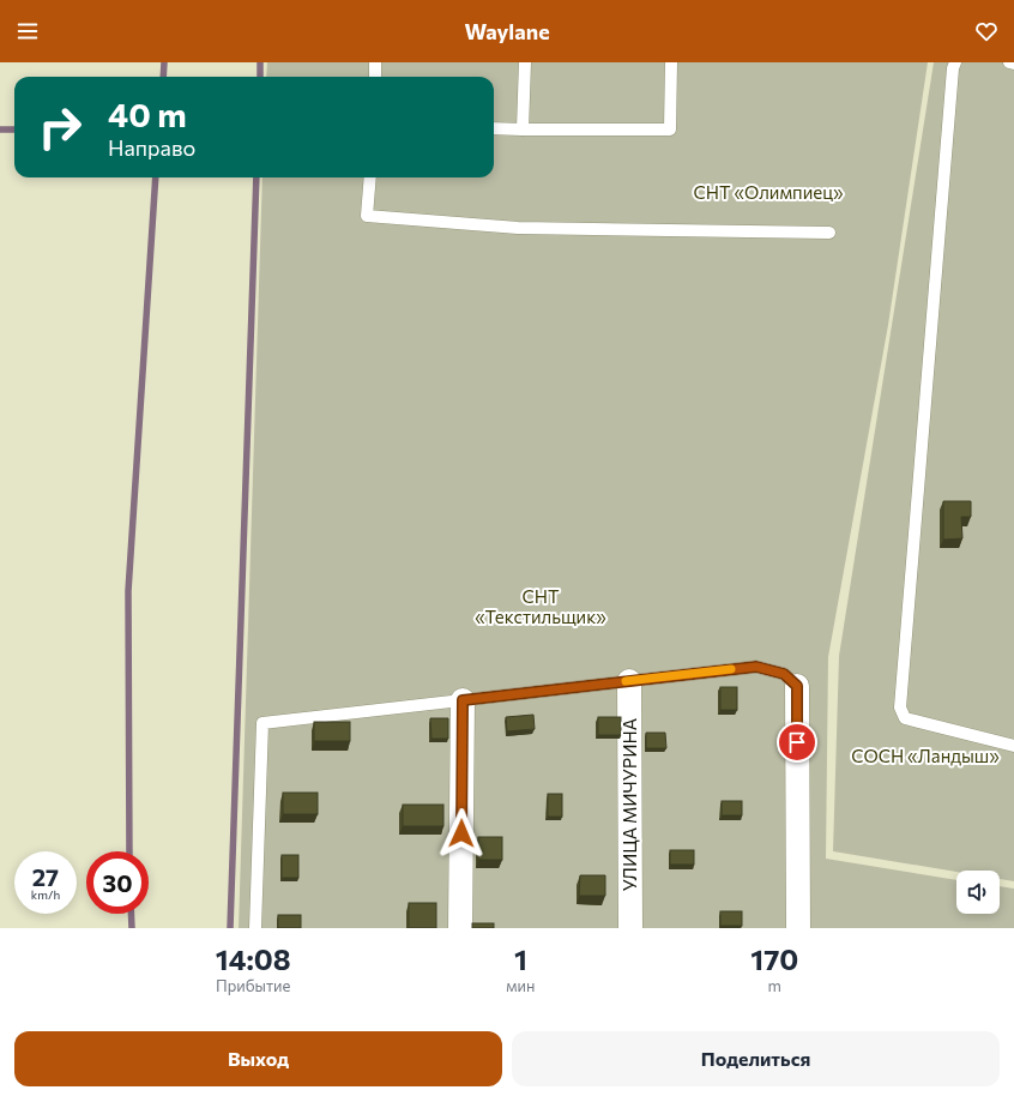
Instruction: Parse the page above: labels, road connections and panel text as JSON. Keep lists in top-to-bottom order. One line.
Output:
{"streets":{"street":["УЛИЦА МИЧУРИНА"]},"parks":["СНТ «Олимпиец»","СНТ «Текстильщик»","СОСН «Ландыш»"],"page":{"header":"Waylane","turn":["40 m","Направо"],"speed":"27 km/h","limit":"30","eta":["14:08","Прибытие","1","мин","170","m"],"buttons":["Выход","Поделиться"]}}
